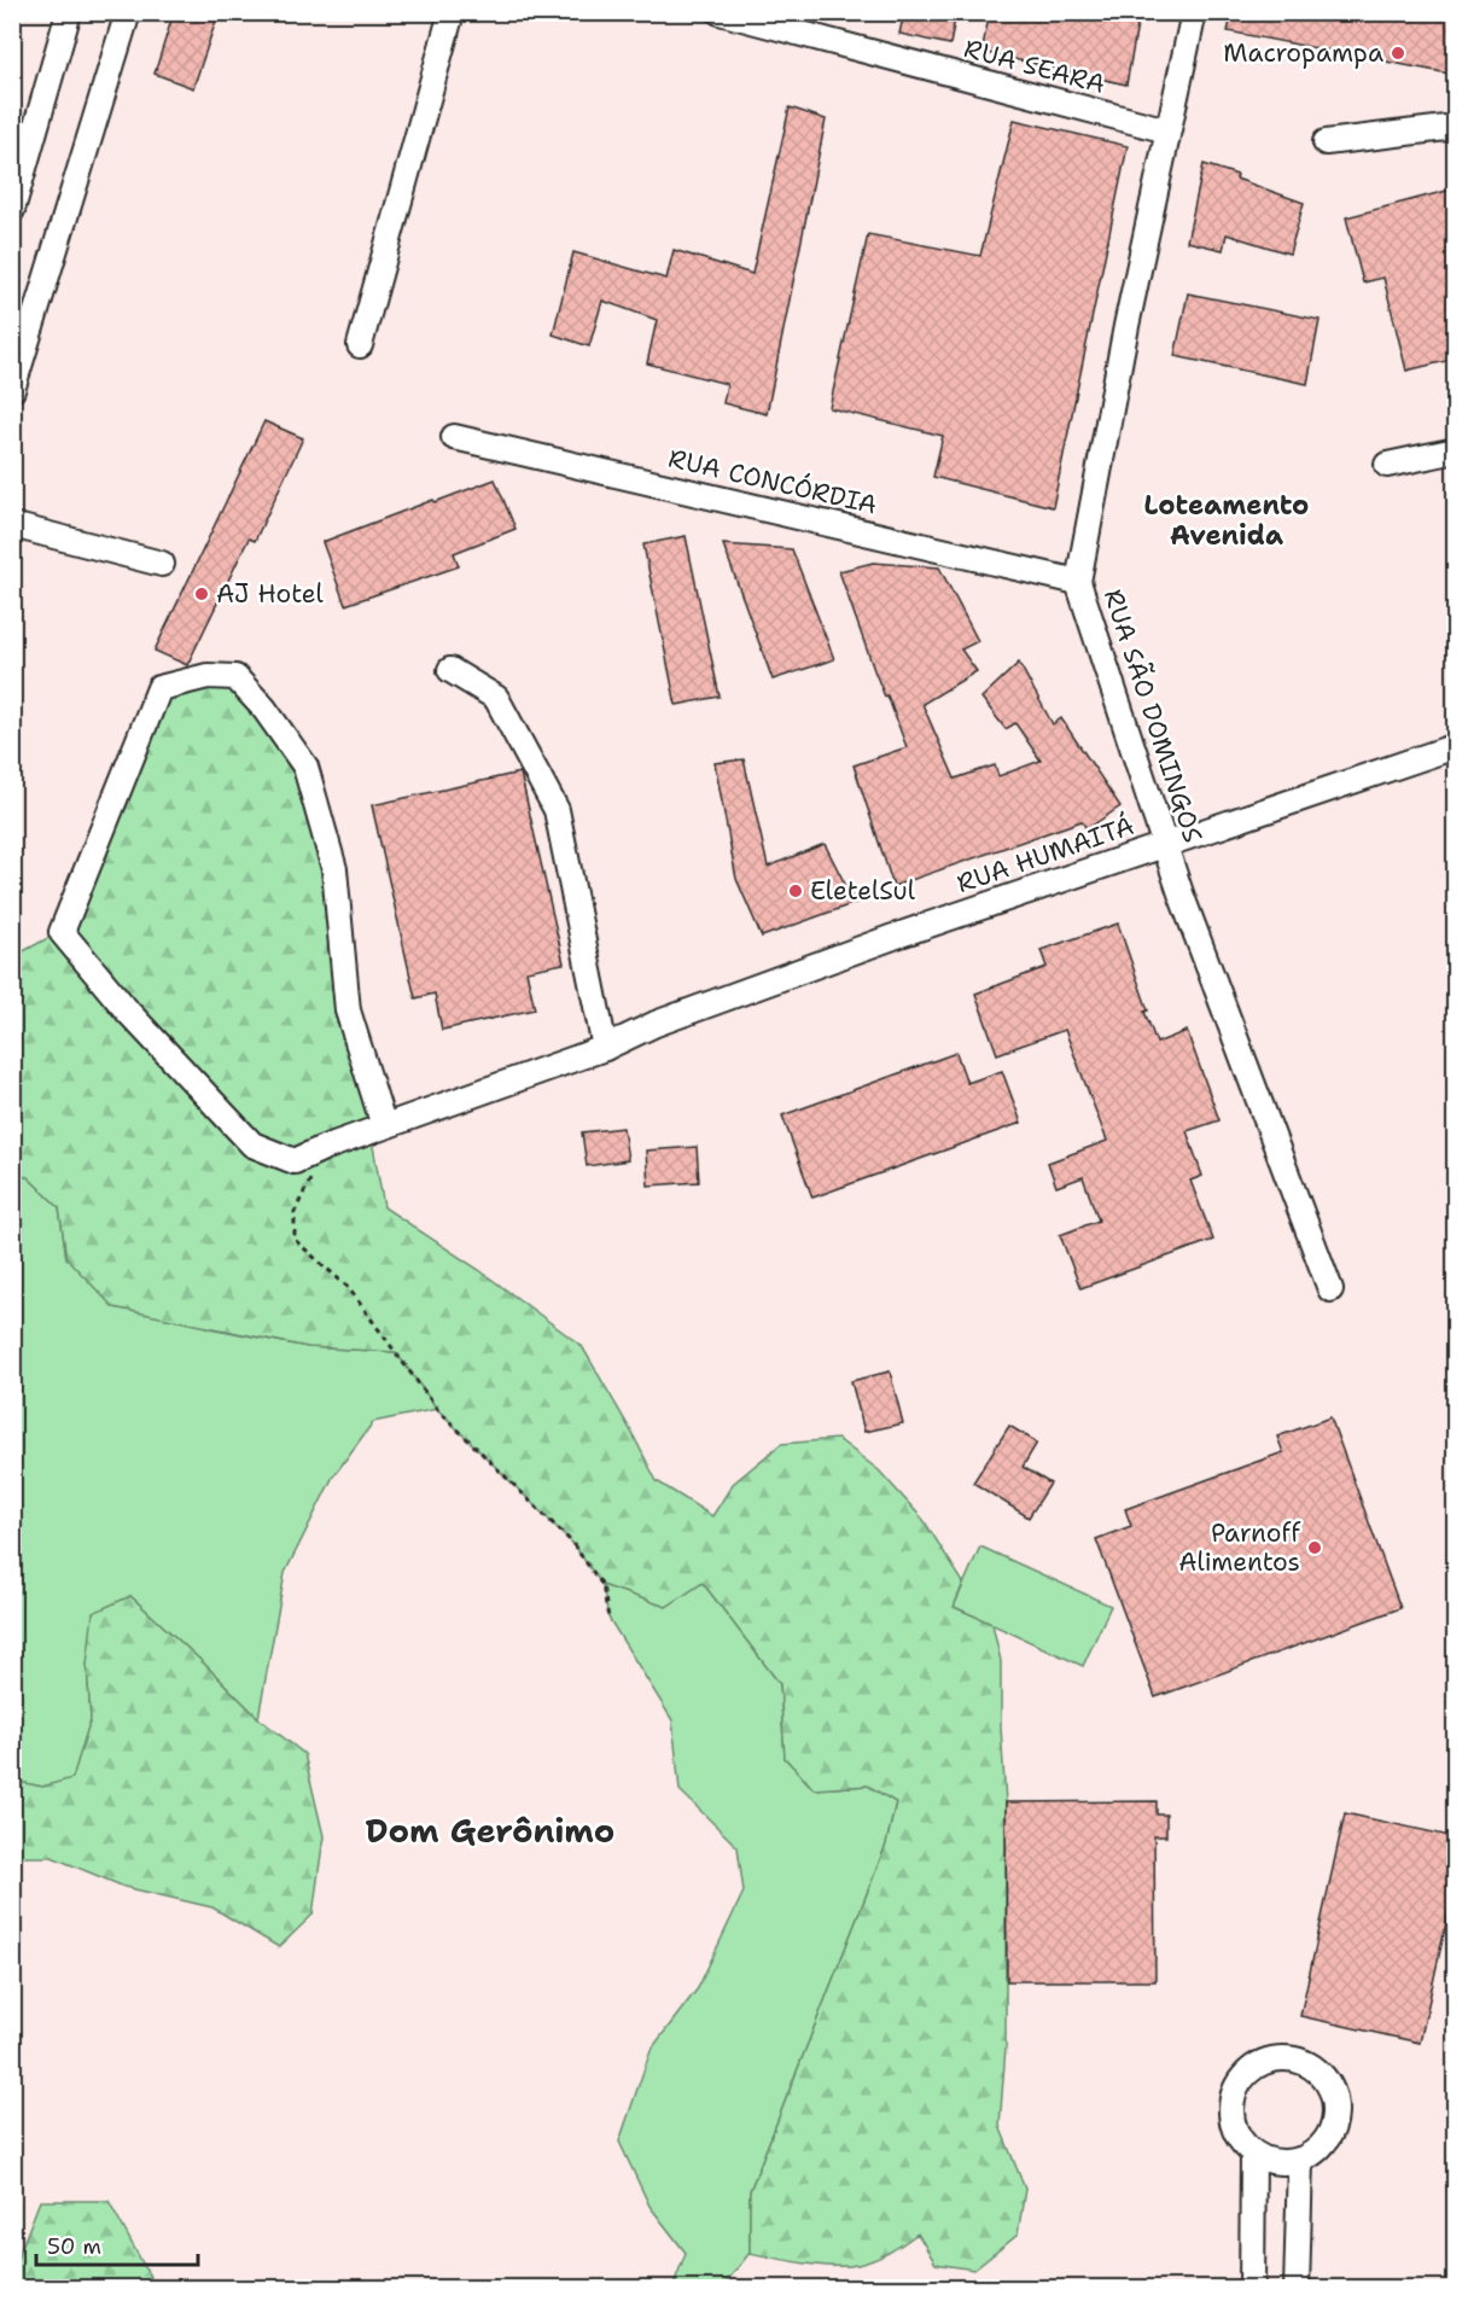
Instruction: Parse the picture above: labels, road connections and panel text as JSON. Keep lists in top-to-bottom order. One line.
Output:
{"streets":{"street":["RUA SEARA","RUA CONCÓRDIA","RUA SÃO DOMINGOS","RUA HUMAITÁ"]},"crossings":[["RUA SEARA","RUA SÃO DOMINGOS"],["RUA CONCÓRDIA","RUA SÃO DOMINGOS"],["RUA SÃO DOMINGOS","RUA HUMAITÁ"]],"districts":["Loteamento Avenida","Dom Gerônimo"],"places":["Macropampa","AJ Hotel","EletelSul","Parnoff Alimentos"],"scale_bar":"50 m"}
